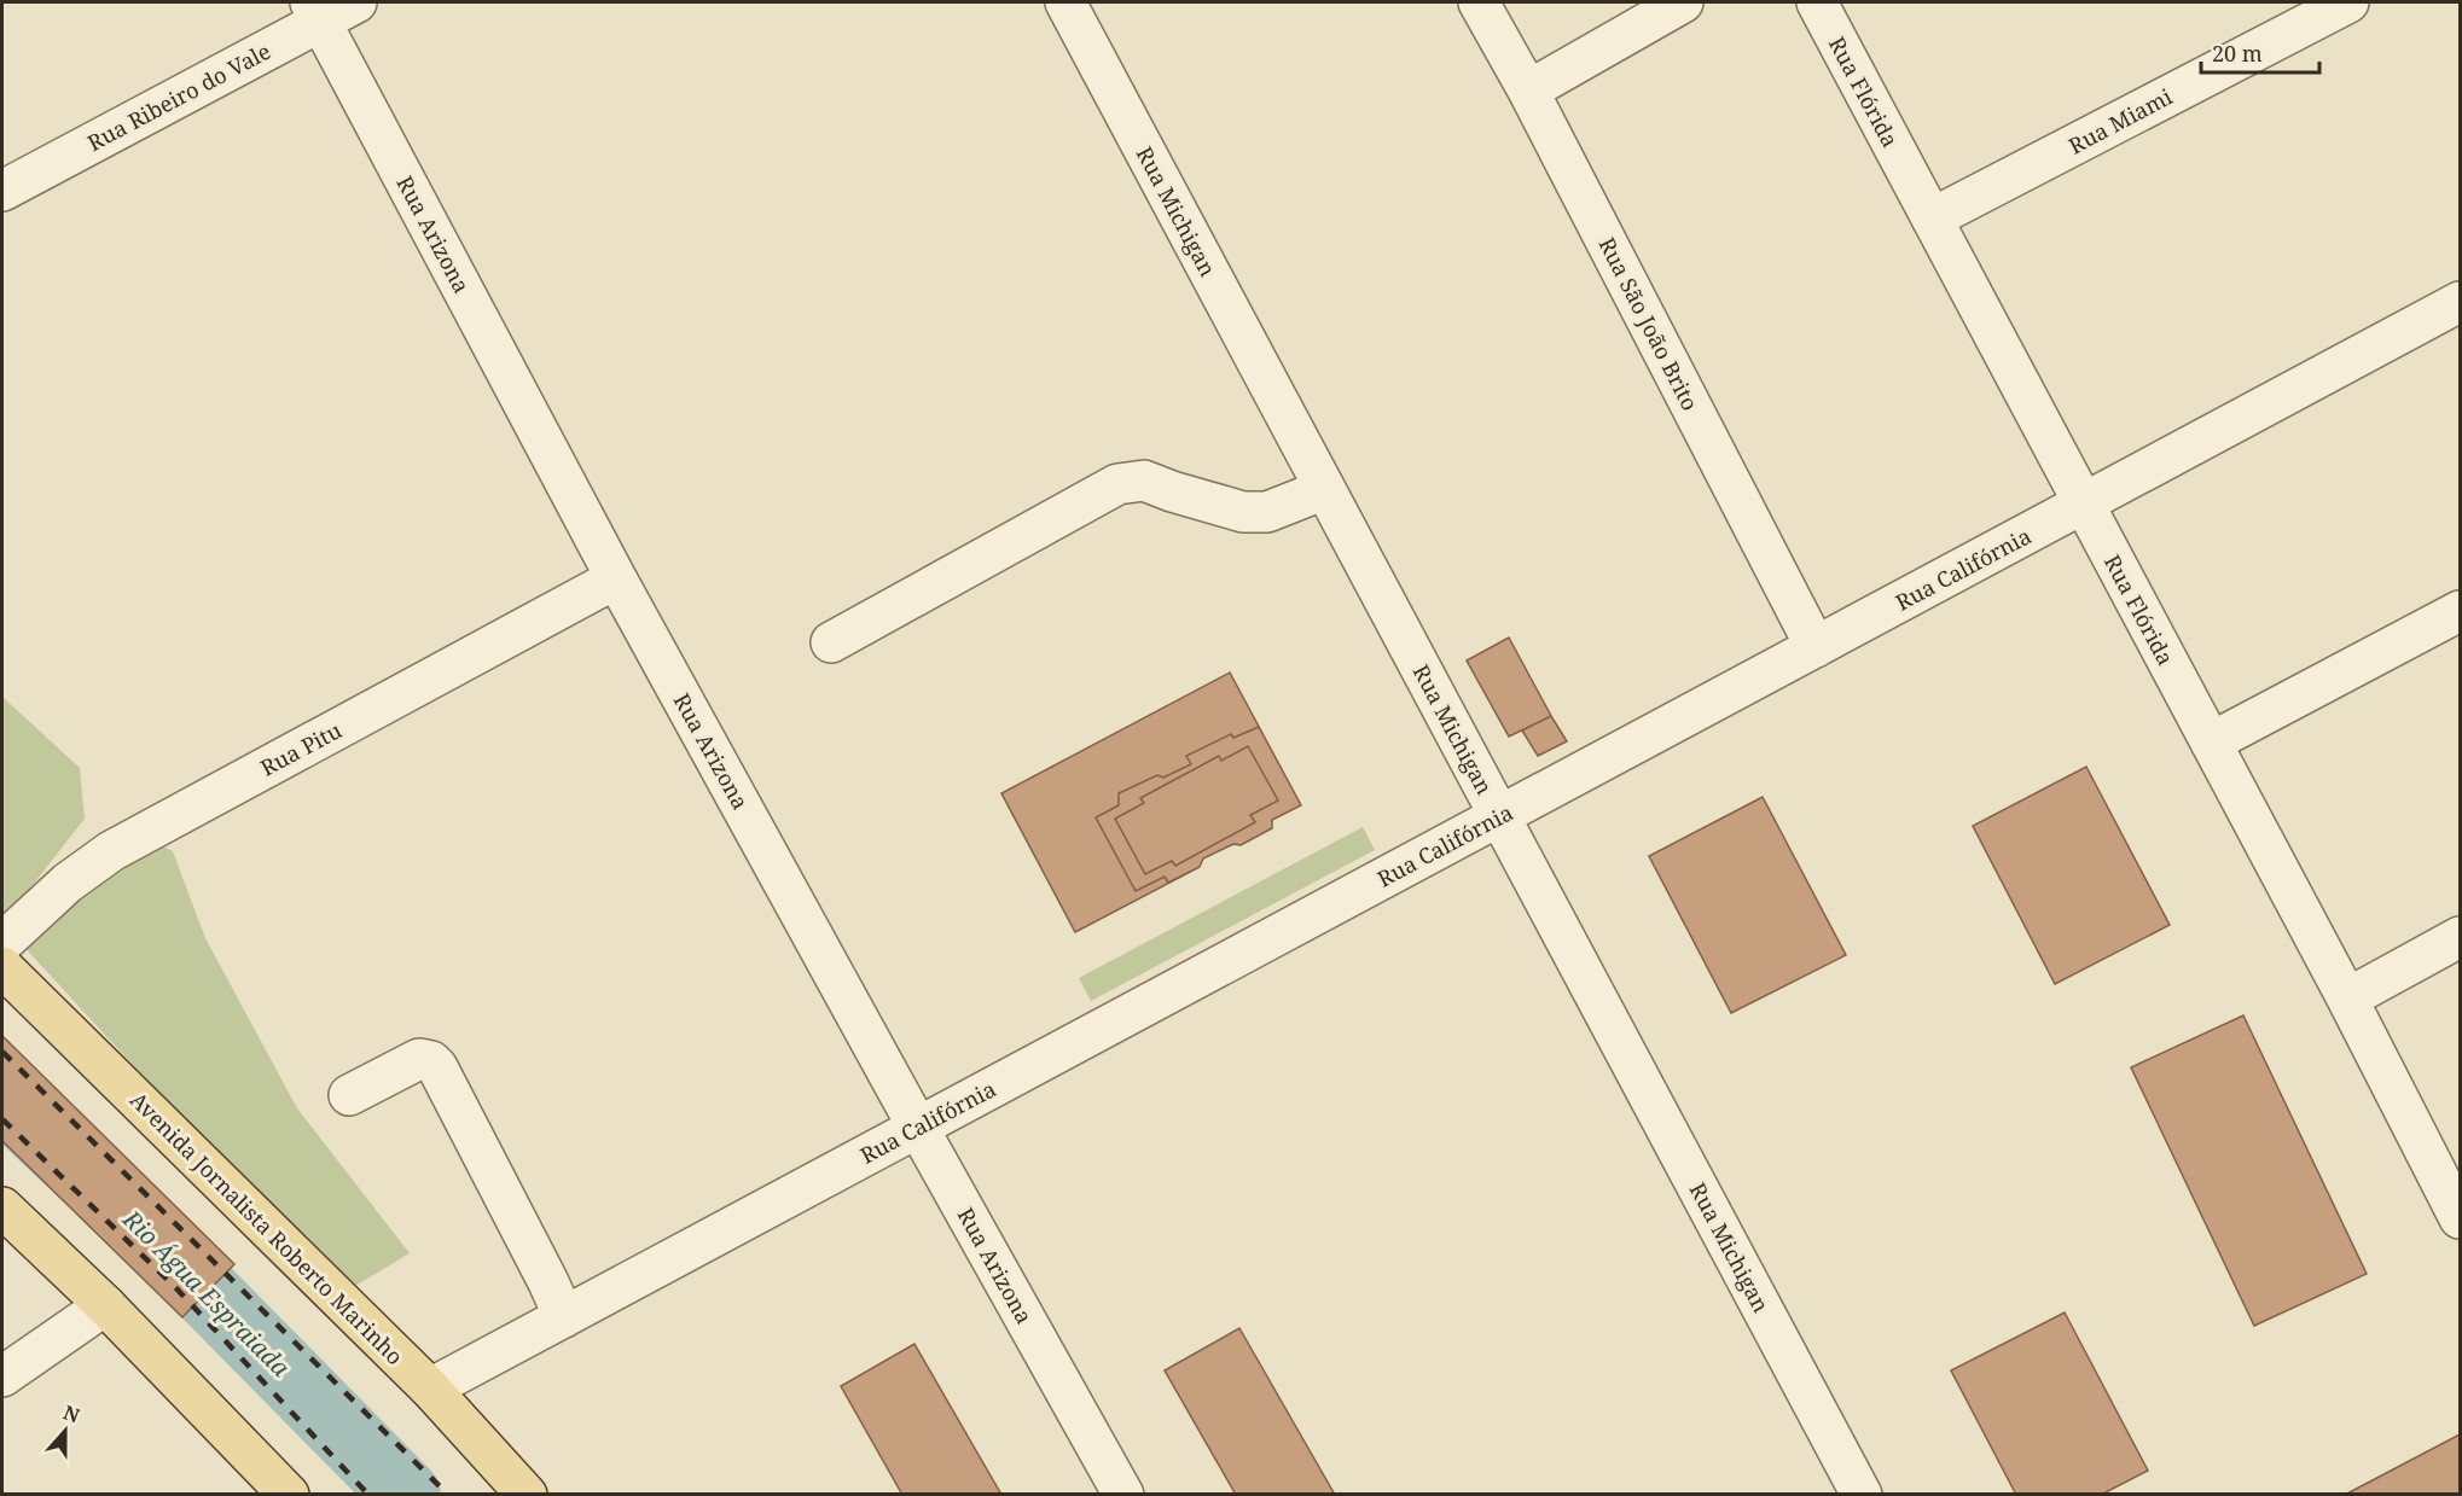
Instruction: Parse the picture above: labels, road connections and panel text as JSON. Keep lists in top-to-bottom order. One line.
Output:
{"streets":{"main road":["Avenida Jornalista Roberto Marinho"],"street":["Rua Flórida","Rua Ribeiro do Vale","Rua Miami","Rua Michigan","Rua Arizona","Rua São João Brito","Rua Califórnia","Rua Pitu"]},"crossings":[["Rua Flórida","Rua Miami"],["Rua Flórida","Rua Califórnia"],["Rua Ribeiro do Vale","Rua Arizona"],["Rua Michigan","Rua Califórnia"],["Rua Arizona","Rua Califórnia"],["Rua Arizona","Rua Pitu"],["Rua São João Brito","Rua Califórnia"],["Rua Califórnia","Avenida Jornalista Roberto Marinho"]],"water":["Rio Água Espraiada"],"scale_bar":"20 m","north":"top"}
